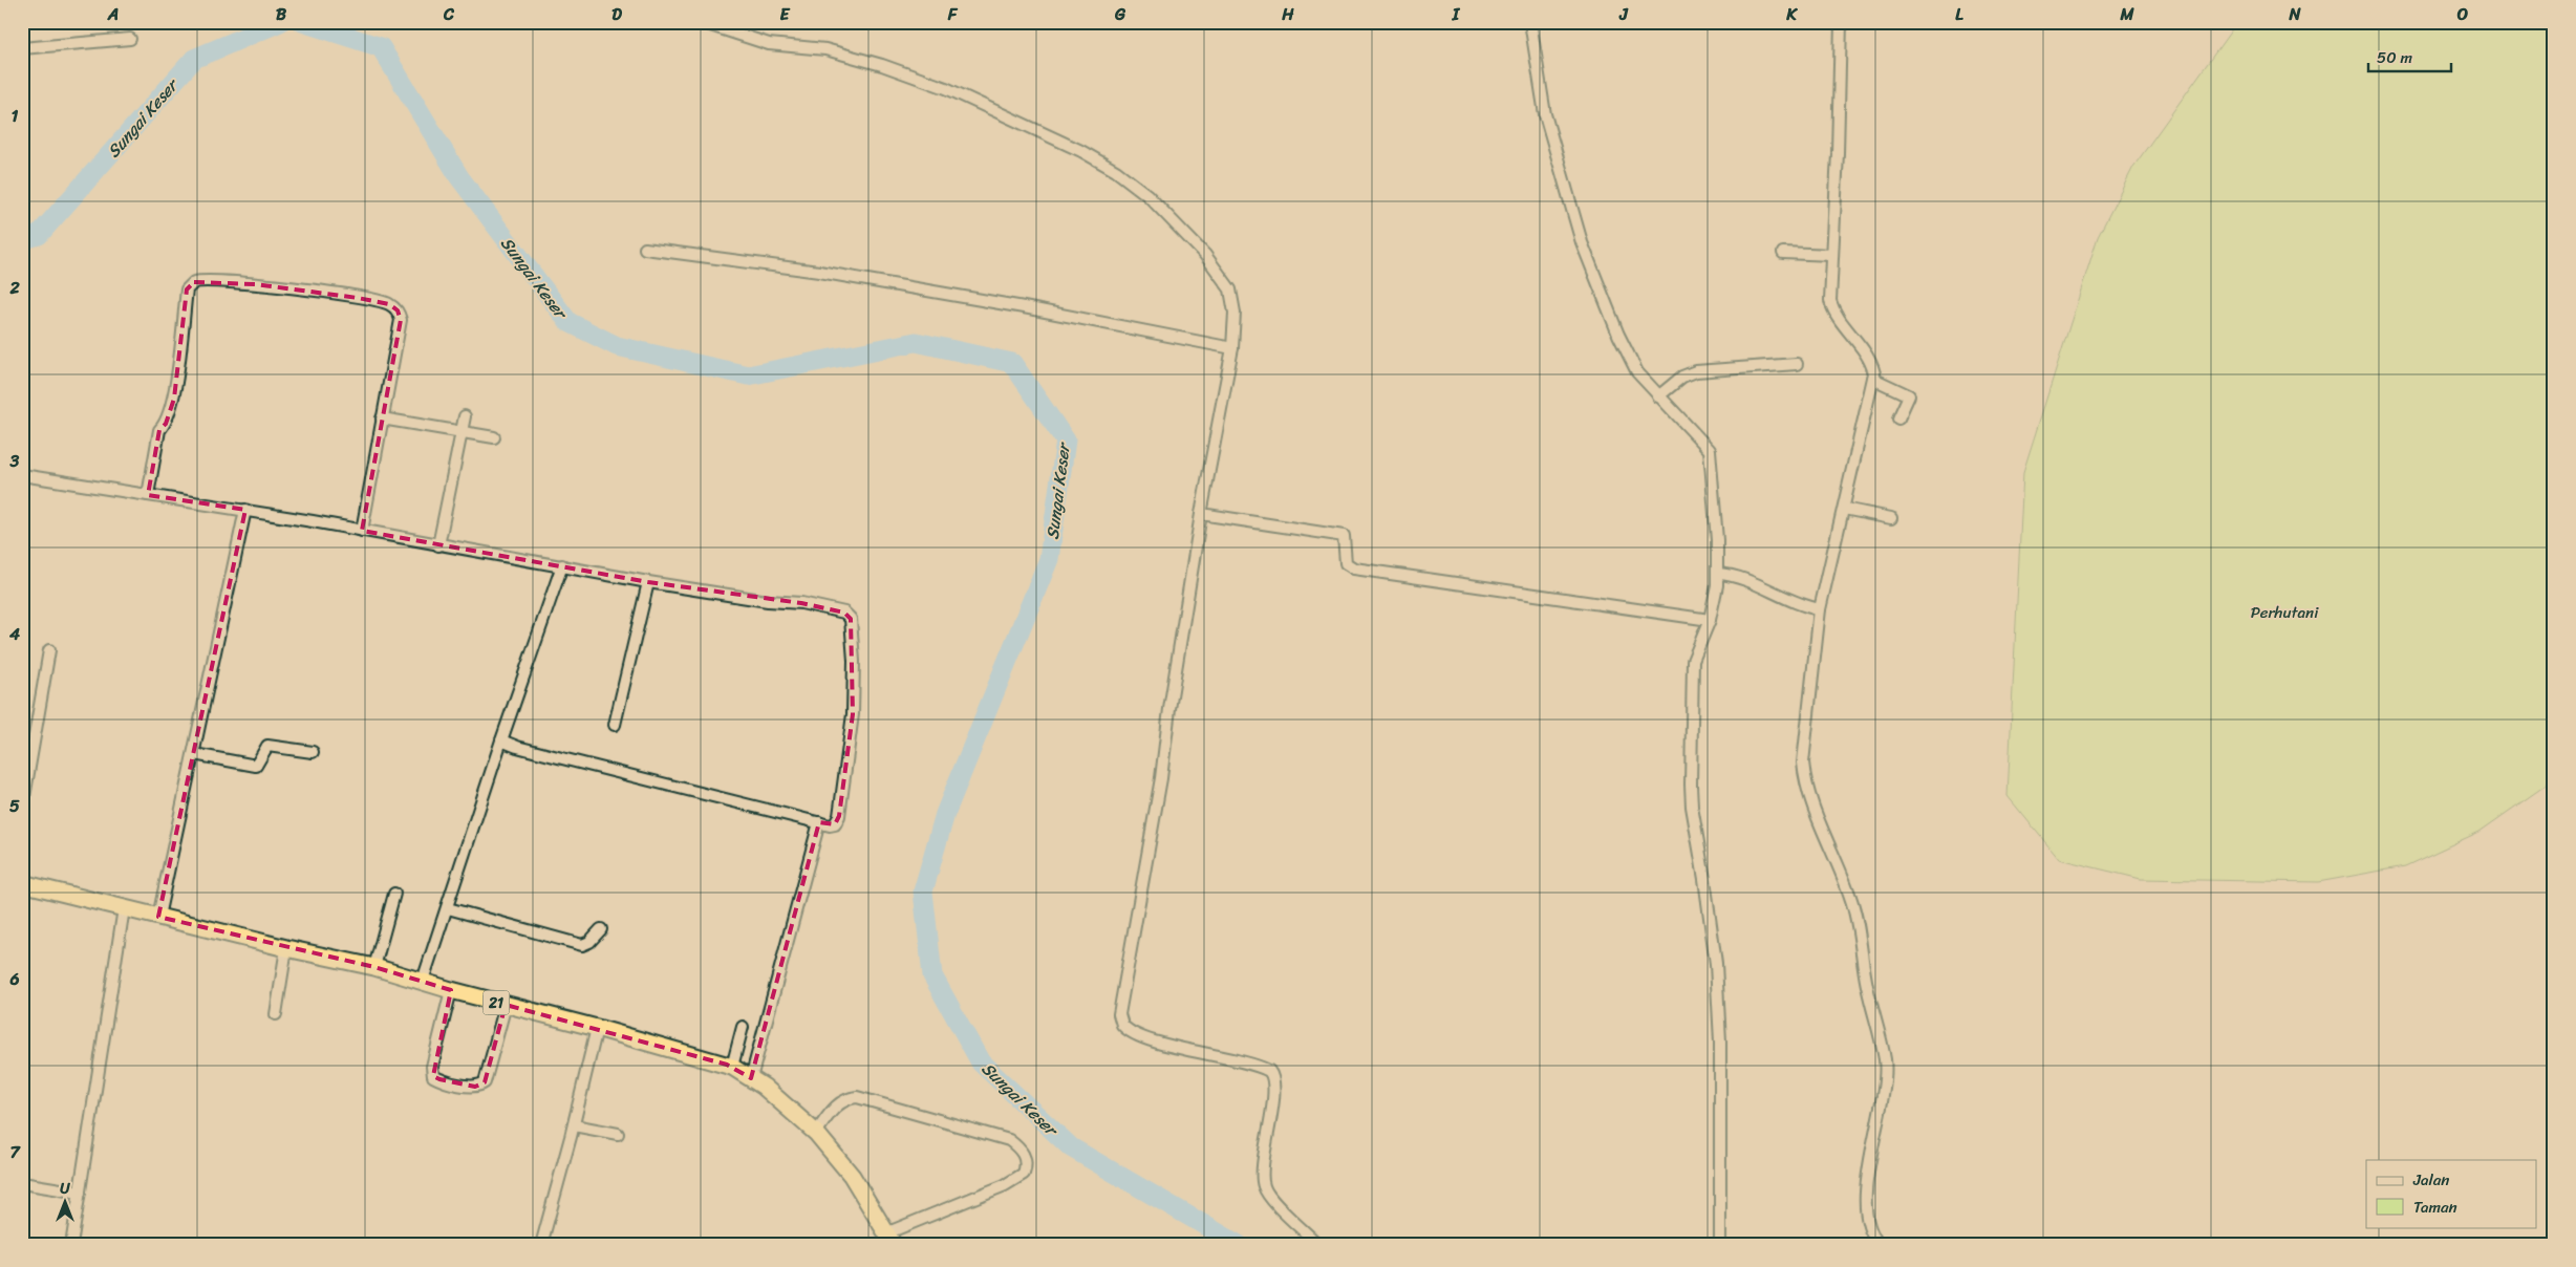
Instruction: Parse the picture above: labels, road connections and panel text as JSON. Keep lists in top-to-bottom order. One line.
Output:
{"streets":{"highway":["21"]},"water":["Sungai Keser"],"parks":["Perhutani"],"legend":["Jalan","Taman"],"scale_bar":"50 m","north":"top","grid":{"columns":["A","B","C","D","E","F","G","H","I","J","K","L","M","N","O"],"rows":["1","2","3","4","5","6","7"]}}
